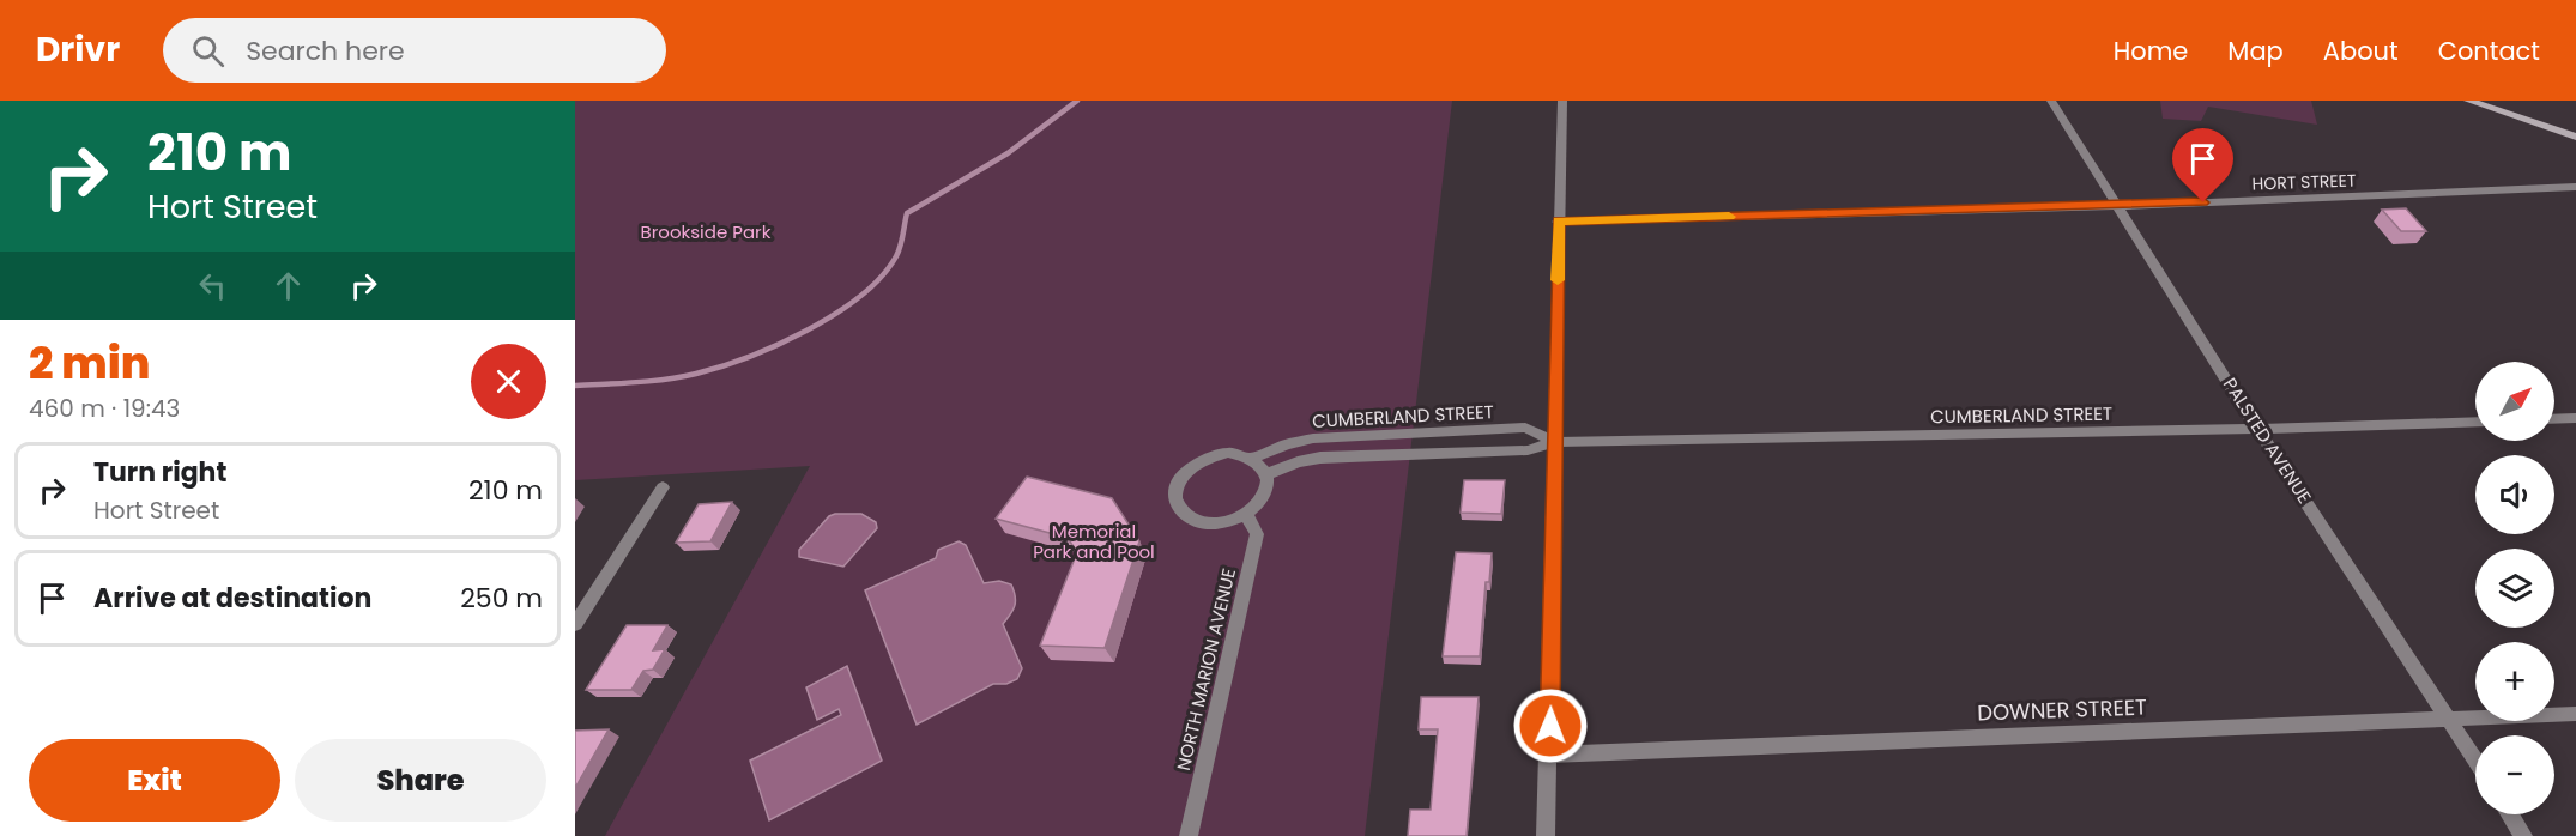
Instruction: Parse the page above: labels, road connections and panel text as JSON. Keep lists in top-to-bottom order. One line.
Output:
{"streets":{"street":["HORT STREET","CUMBERLAND STREET","PALSTED AVENUE","NORTH MARION AVENUE","DOWNER STREET"]},"crossings":[["HORT STREET","PALSTED AVENUE"],["CUMBERLAND STREET","PALSTED AVENUE"],["CUMBERLAND STREET","NORTH MARION AVENUE"],["PALSTED AVENUE","DOWNER STREET"]],"parks":["Brookside Park","Memorial Park and Pool"],"north":"top right","page":{"header":"Drivr","search":"Search here","nav":["Home","Map","About","Contact"],"turn":["210 m","Hort Street"],"heading":["2 min","460 m · 19:43"],"map_buttons":["+","−"],"list":[{"name":"Turn right","note":"Hort Street","value":"210 m"},{"name":"Arrive at destination","value":"250 m"}],"buttons":["Exit","Share"]}}
